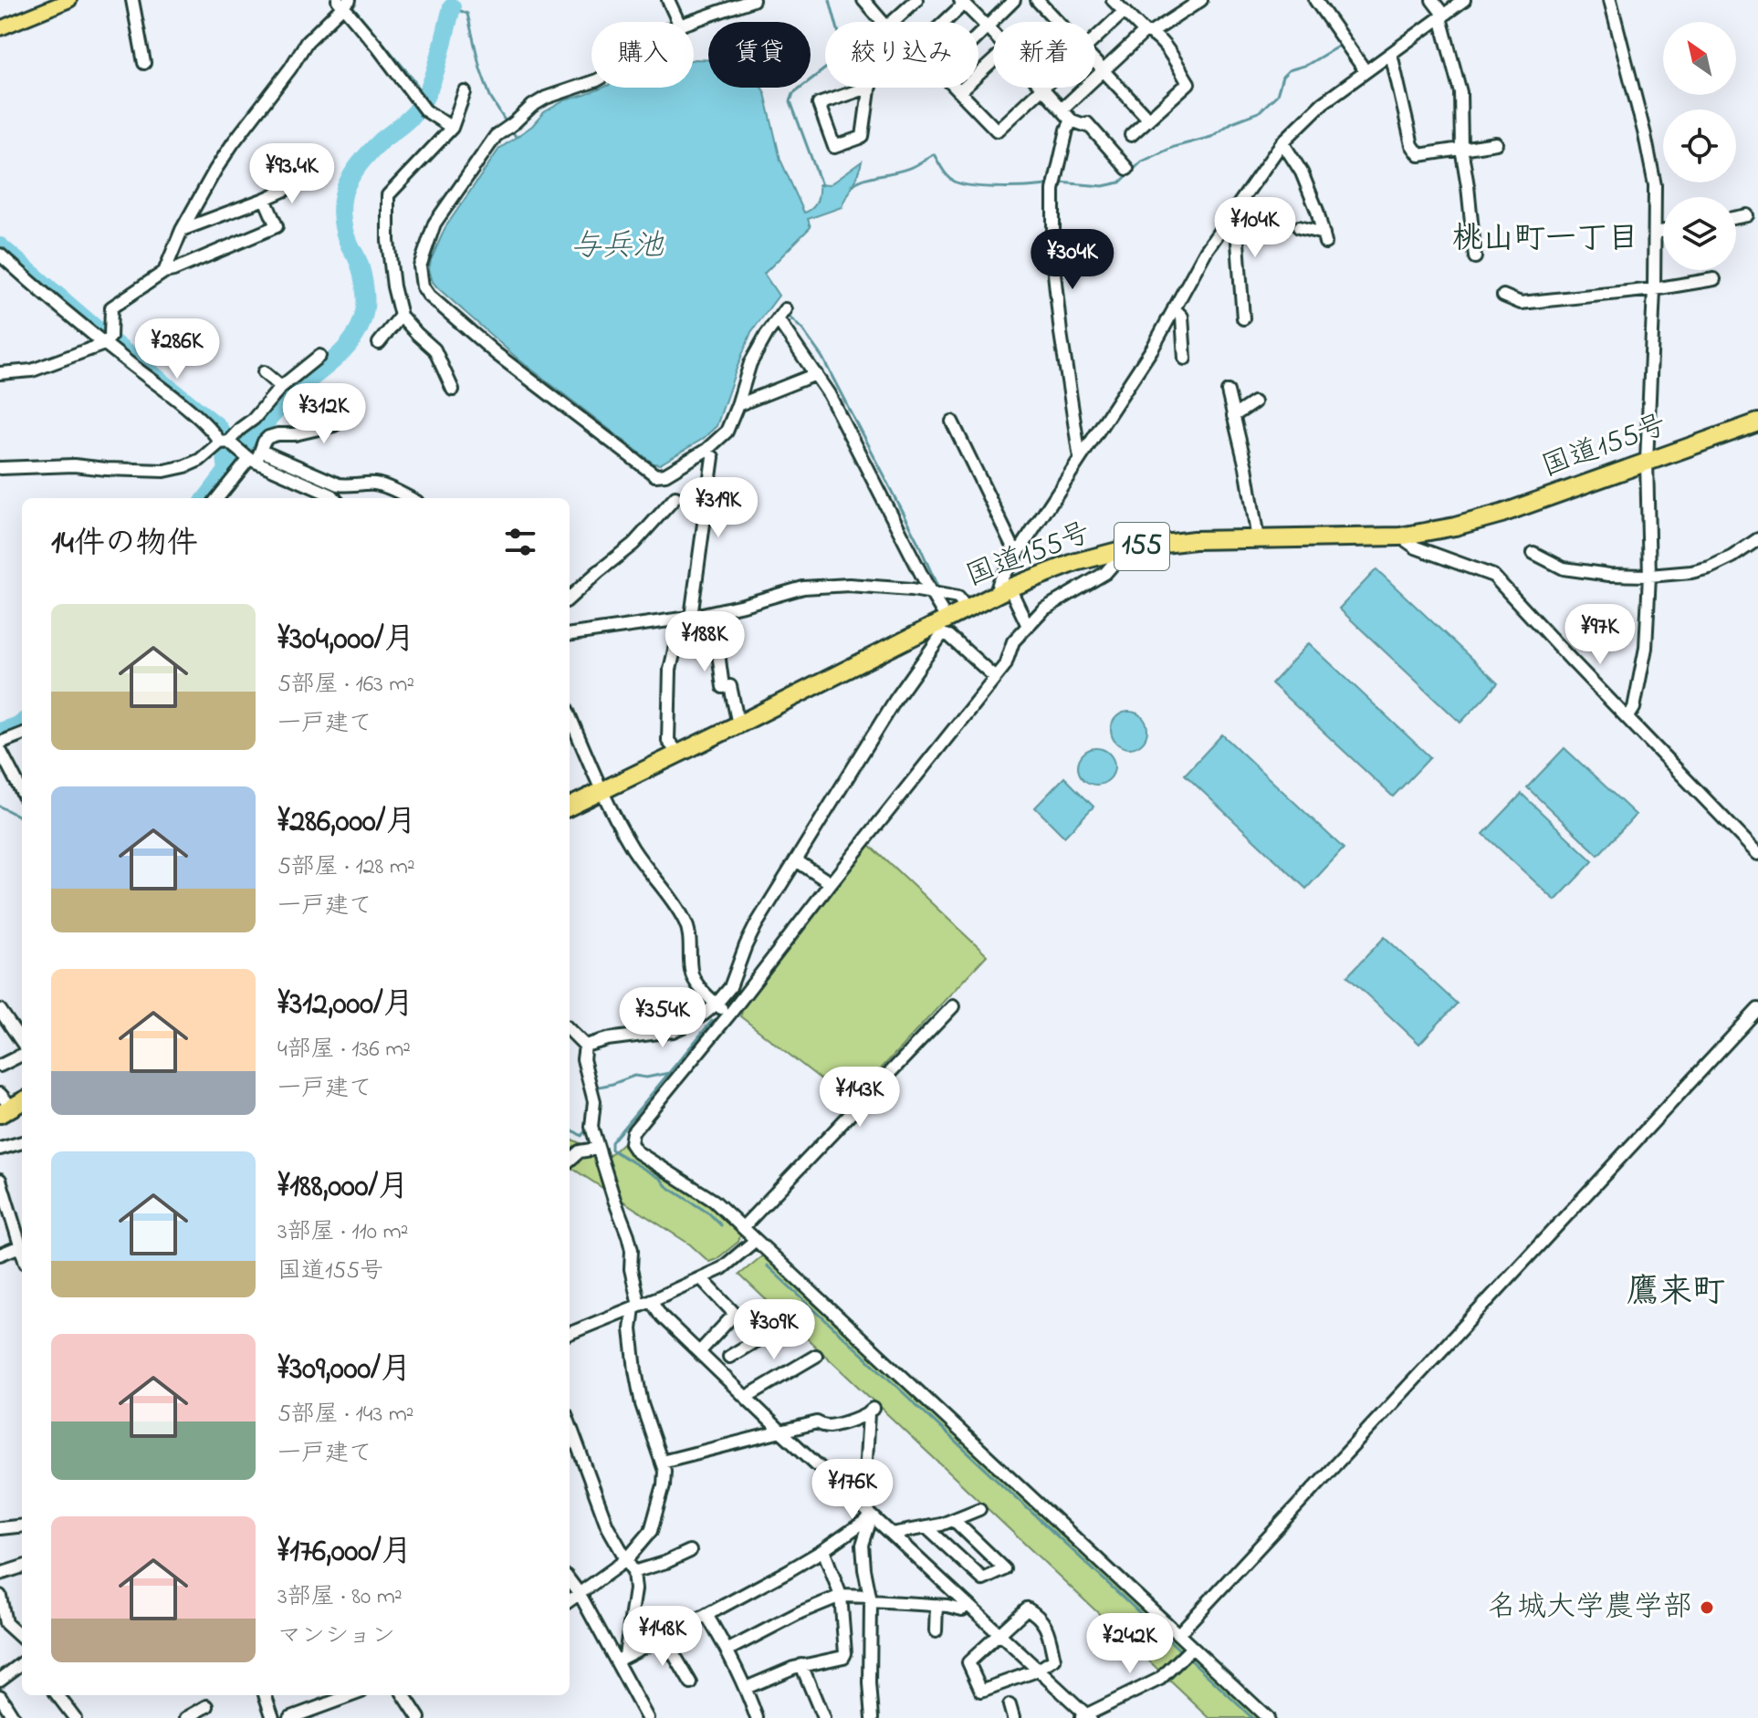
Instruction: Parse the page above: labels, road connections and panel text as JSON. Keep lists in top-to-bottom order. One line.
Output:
{"streets":{"highway":["国道155号","155"]},"districts":["桃山町一丁目","鷹来町"],"water":["与兵池"],"places":["名城大学農学部"],"north":"top left","page":{"chip":["購入","賃貸","絞り込み","新着"],"price":["¥93.4K","¥104K","¥304K","¥286K","¥312K","¥319K","¥97K","¥188K","¥354K","¥143K","¥309K","¥176K","¥148K","¥242K"],"heading":"14件の物件","list":[{"name":"¥304,000/月","note":"5部屋 · 163 m² · 一戸建て"},{"name":"¥286,000/月","note":"5部屋 · 128 m² · 一戸建て"},{"name":"¥312,000/月","note":"4部屋 · 136 m² · 一戸建て"},{"name":"¥188,000/月","note":"3部屋 · 110 m² · 国道155号"},{"name":"¥309,000/月","note":"5部屋 · 143 m² · 一戸建て"},{"name":"¥176,000/月","note":"3部屋 · 80 m² · マンション"}]}}
